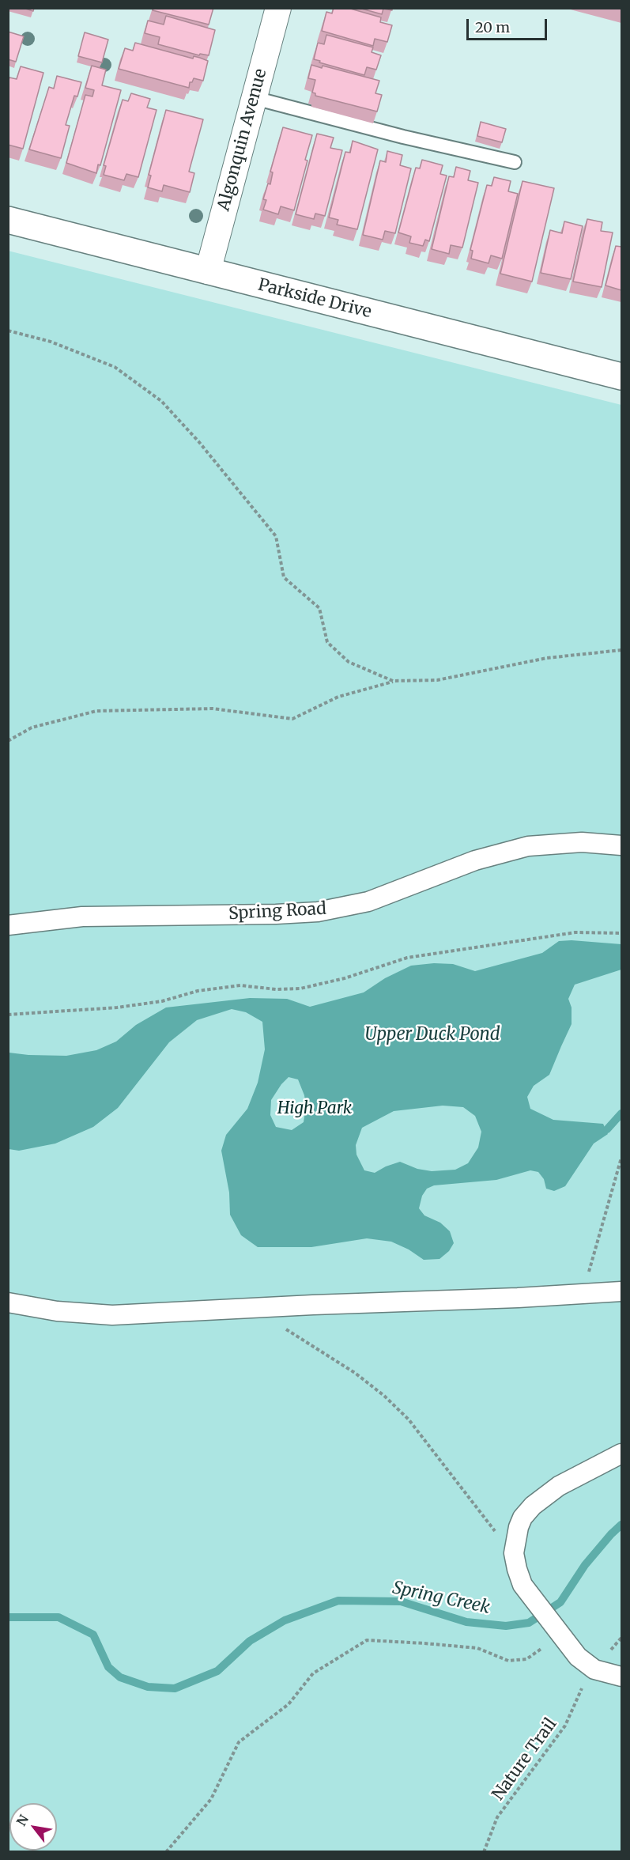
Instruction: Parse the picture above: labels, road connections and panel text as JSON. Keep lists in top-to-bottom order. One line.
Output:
{"streets":{"main road":["Parkside Drive"],"street":["Algonquin Avenue","Spring Road"],"path":["Nature Trail"]},"crossings":[["Algonquin Avenue","Parkside Drive"]],"water":["Upper Duck Pond","Spring Creek"],"parks":["High Park"],"scale_bar":"20 m","north":"top left"}
